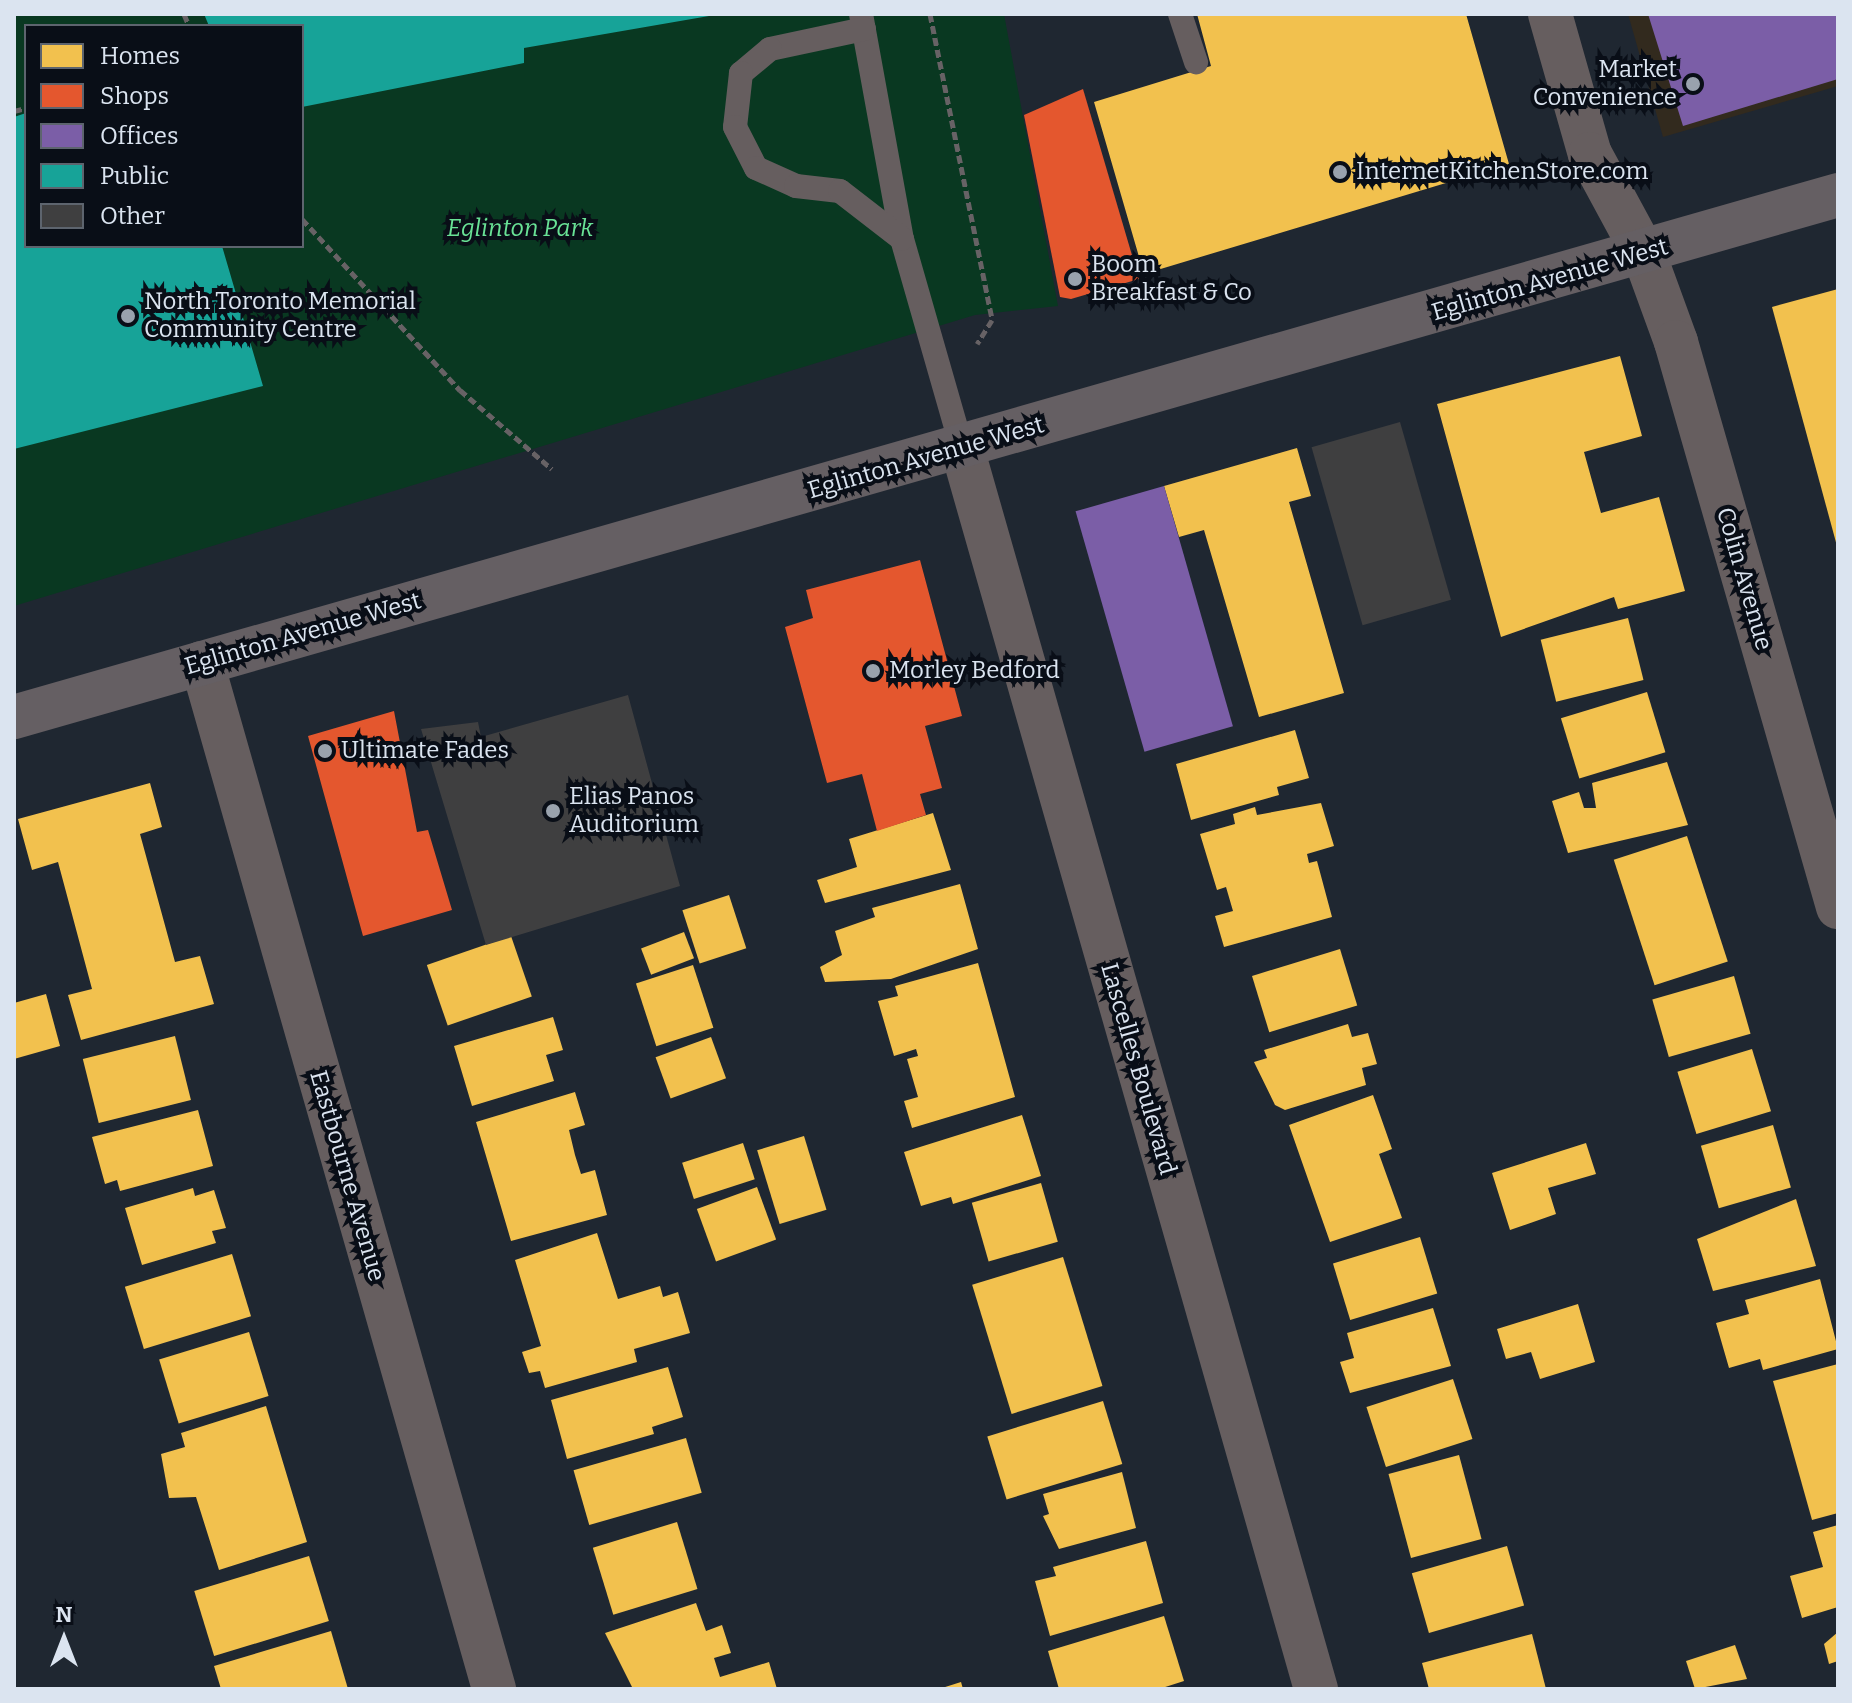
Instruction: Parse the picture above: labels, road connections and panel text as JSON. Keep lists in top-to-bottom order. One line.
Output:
{"streets":{"main road":["Eglinton Avenue West"],"street":["Colin Avenue","Lascelles Boulevard","Eastbourne Avenue"]},"crossings":[["Eglinton Avenue West","Colin Avenue"],["Eglinton Avenue West","Lascelles Boulevard"],["Eglinton Avenue West","Eastbourne Avenue"]],"parks":["Eglinton Park"],"places":["Market Convenience","InternetKitchenStore.com","Boom Breakfast & Co","North Toronto Memorial Community Centre","Morley Bedford","Ultimate Fades","Elias Panos Auditorium"],"legend":["Homes","Shops","Offices","Public","Other"],"north":"top"}
